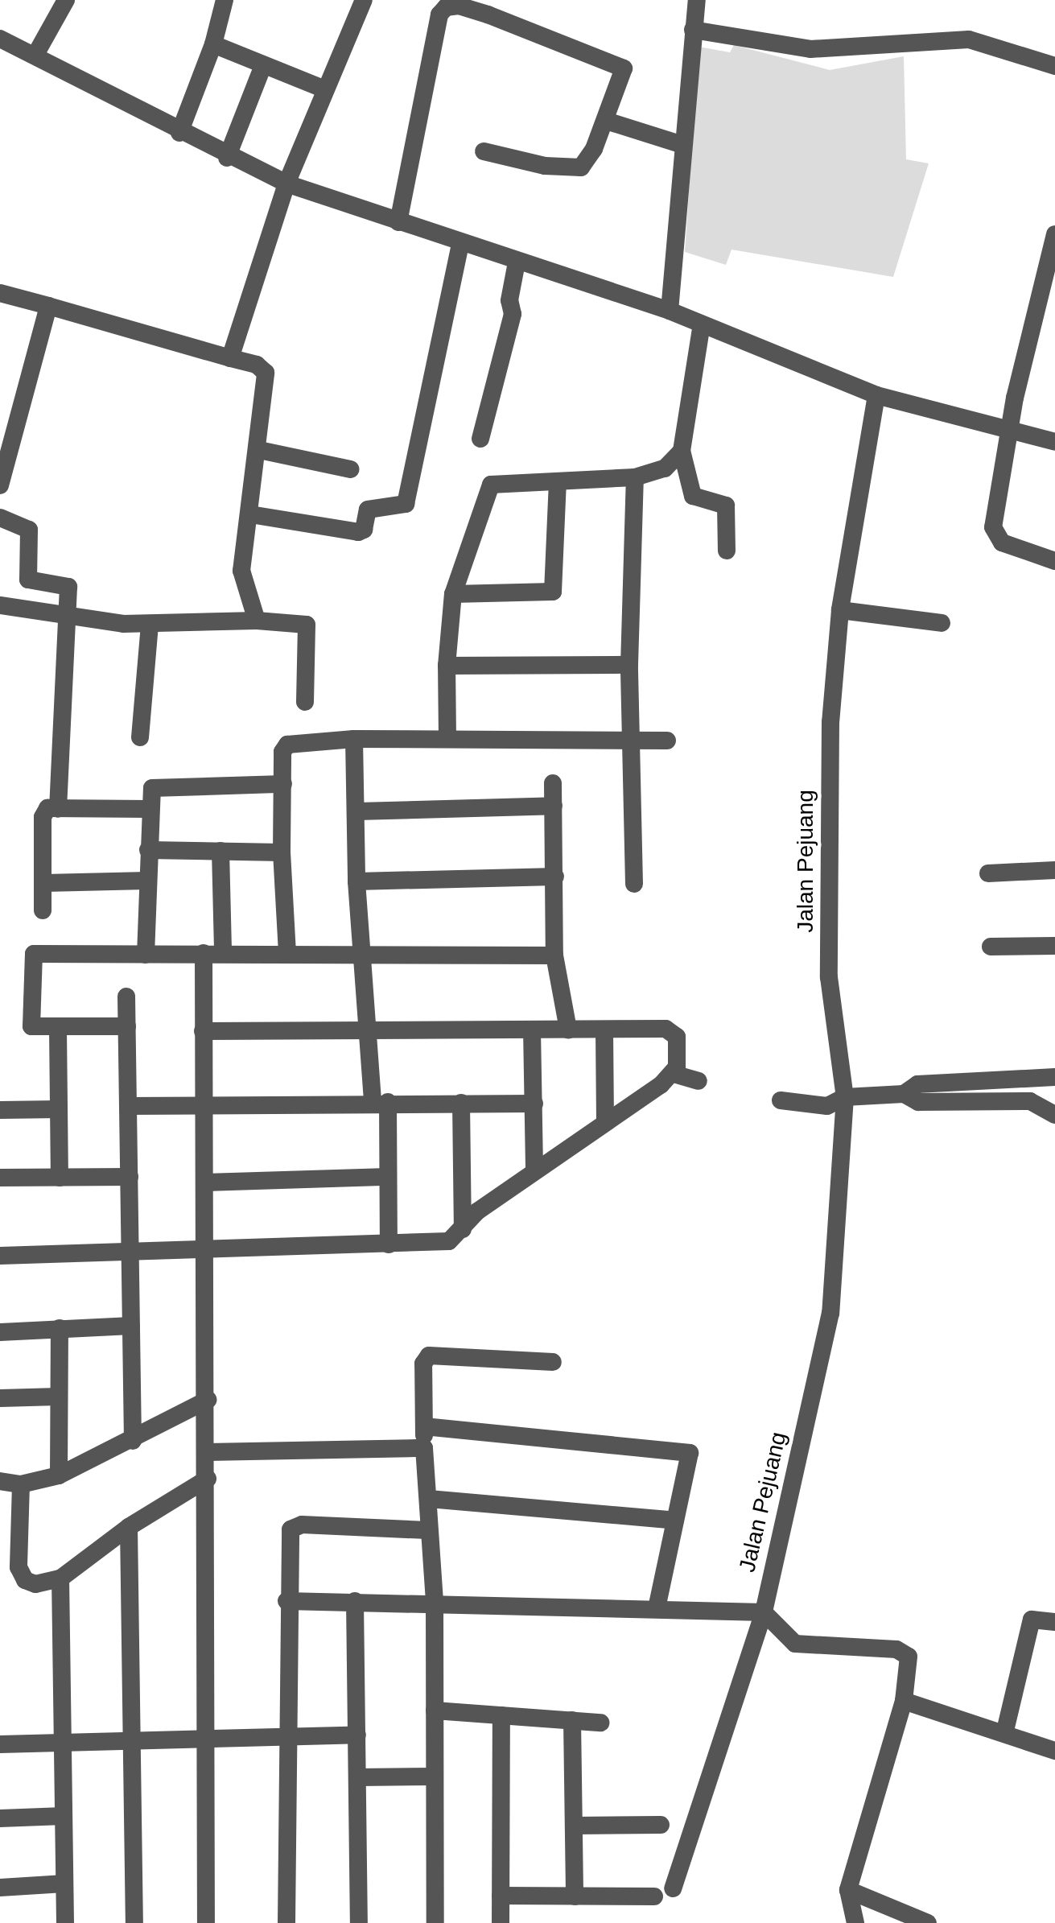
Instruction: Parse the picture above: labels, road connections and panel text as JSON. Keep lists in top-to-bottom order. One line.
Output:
{"streets":{"street":["Jalan Pejuang"]}}
